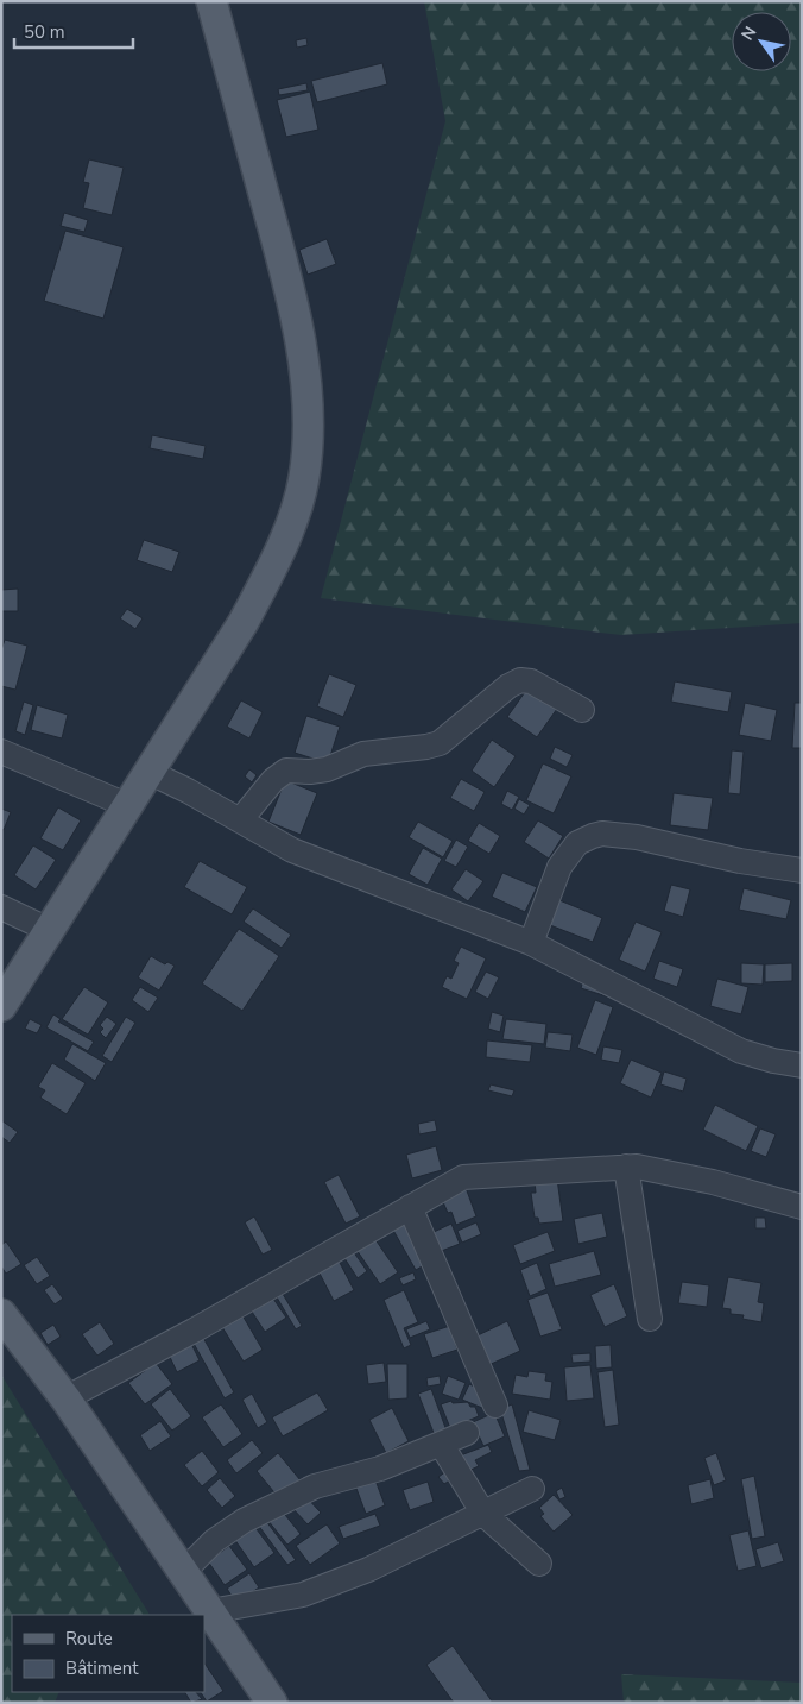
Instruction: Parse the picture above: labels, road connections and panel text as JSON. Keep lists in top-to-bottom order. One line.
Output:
{"legend":["Route","Bâtiment"],"scale_bar":"50 m","north":"top left"}
